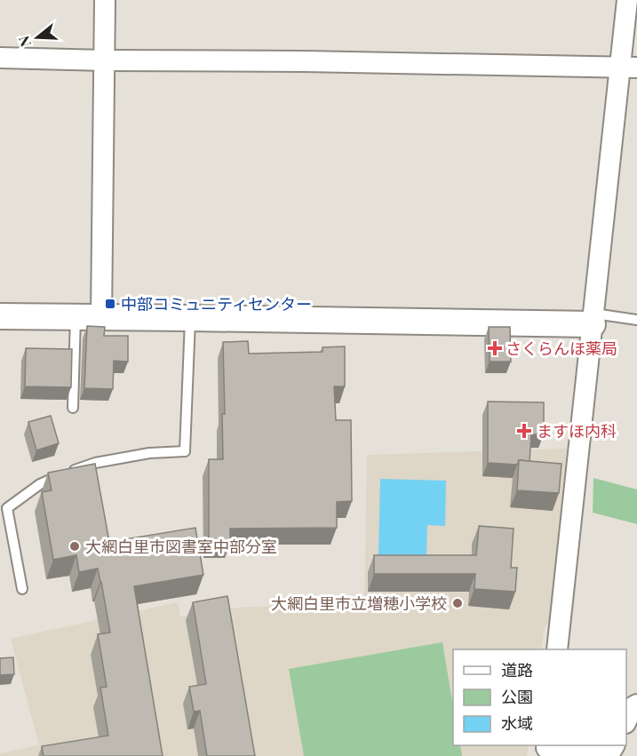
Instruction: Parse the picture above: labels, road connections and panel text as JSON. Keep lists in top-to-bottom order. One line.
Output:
{"places":{"transit":["中部コミュニティセンター"],"health":["さくらんほ薬局","ますほ内科"],"other":["大網白里市図書室中部分室","大網白里市立増穂小学校"]},"legend":["道路","公園","水域"],"north":"left"}
